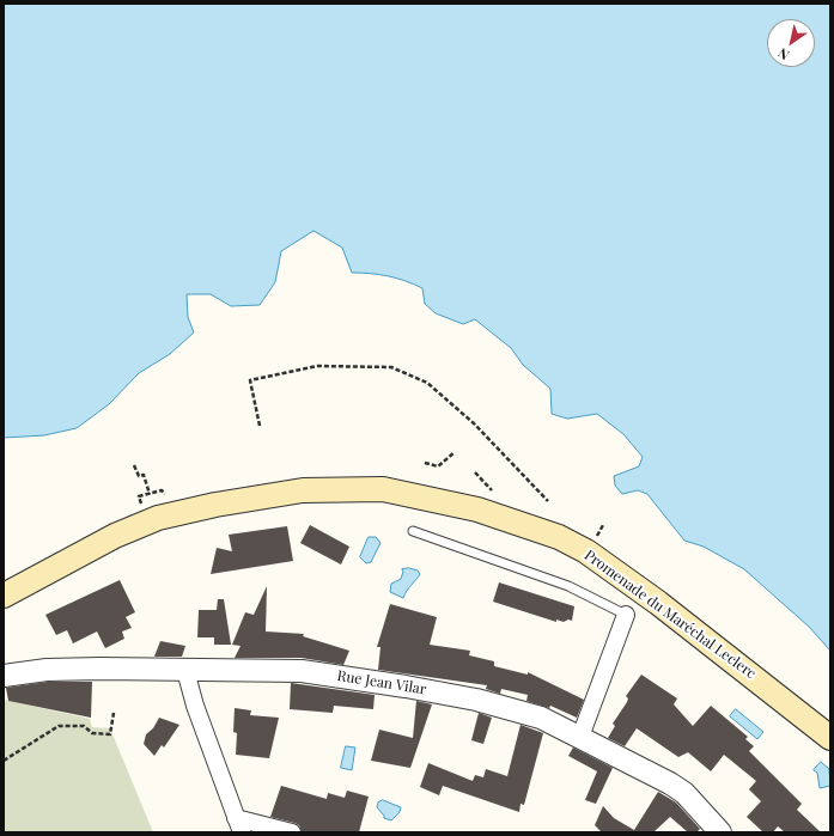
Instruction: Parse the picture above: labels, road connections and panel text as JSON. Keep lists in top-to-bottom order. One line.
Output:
{"streets":{"main road":["Promenade du Maréchal Leclerc"],"street":["Rue Jean Vilar"]},"north":"bottom left"}
